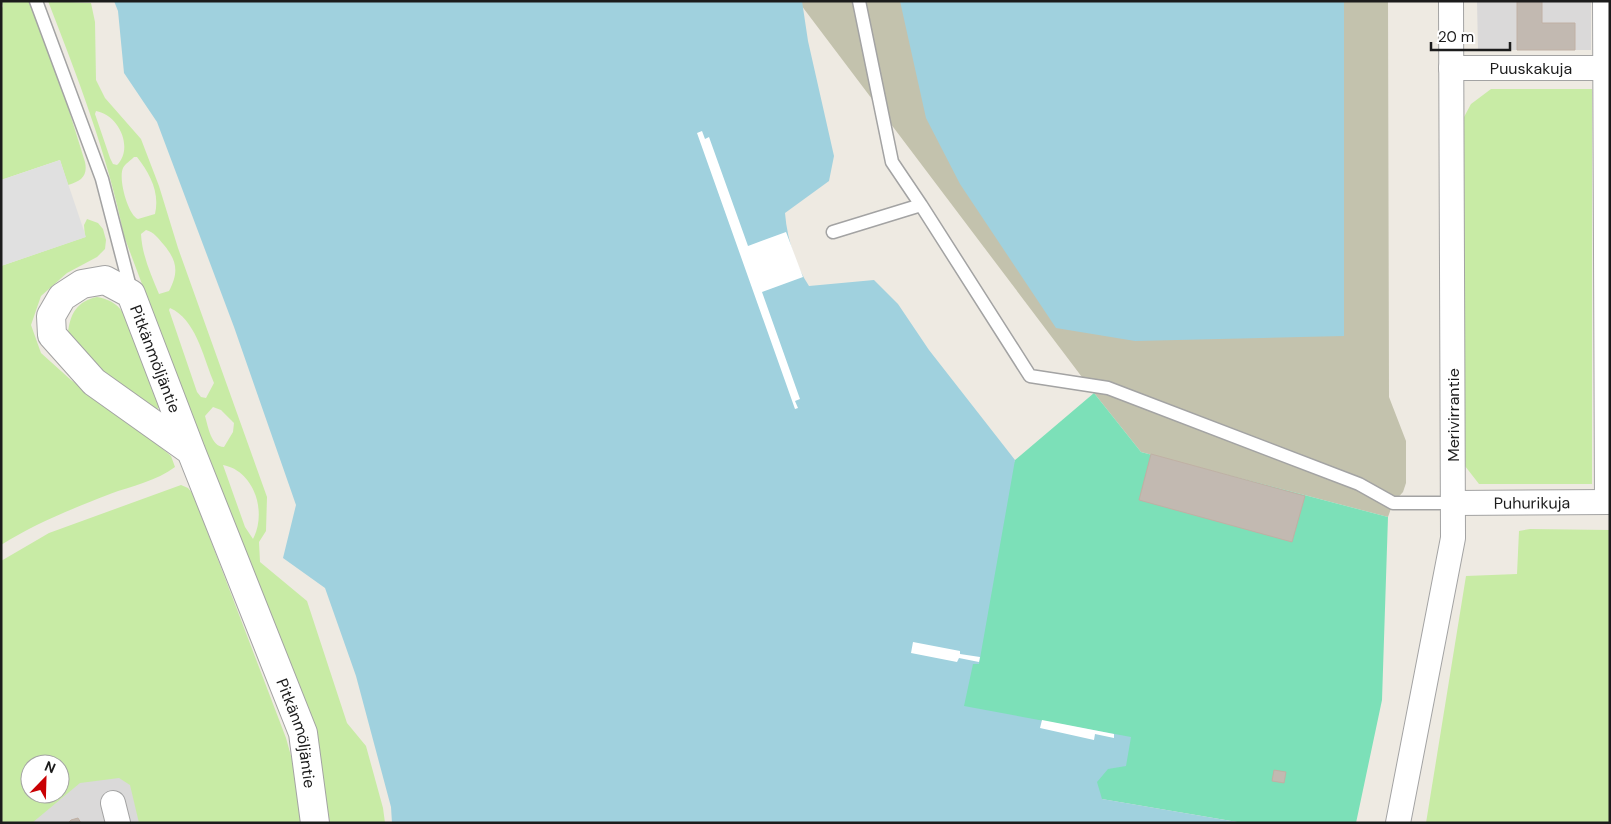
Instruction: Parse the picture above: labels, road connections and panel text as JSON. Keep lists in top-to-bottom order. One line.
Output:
{"streets":{"street":["Puuskakuja","Pitkänmöljäntie","Merivirrantie","Puhurikuja"]},"crossings":[["Puuskakuja","Merivirrantie"],["Merivirrantie","Puhurikuja"]],"scale_bar":"20 m","north":"top right"}
